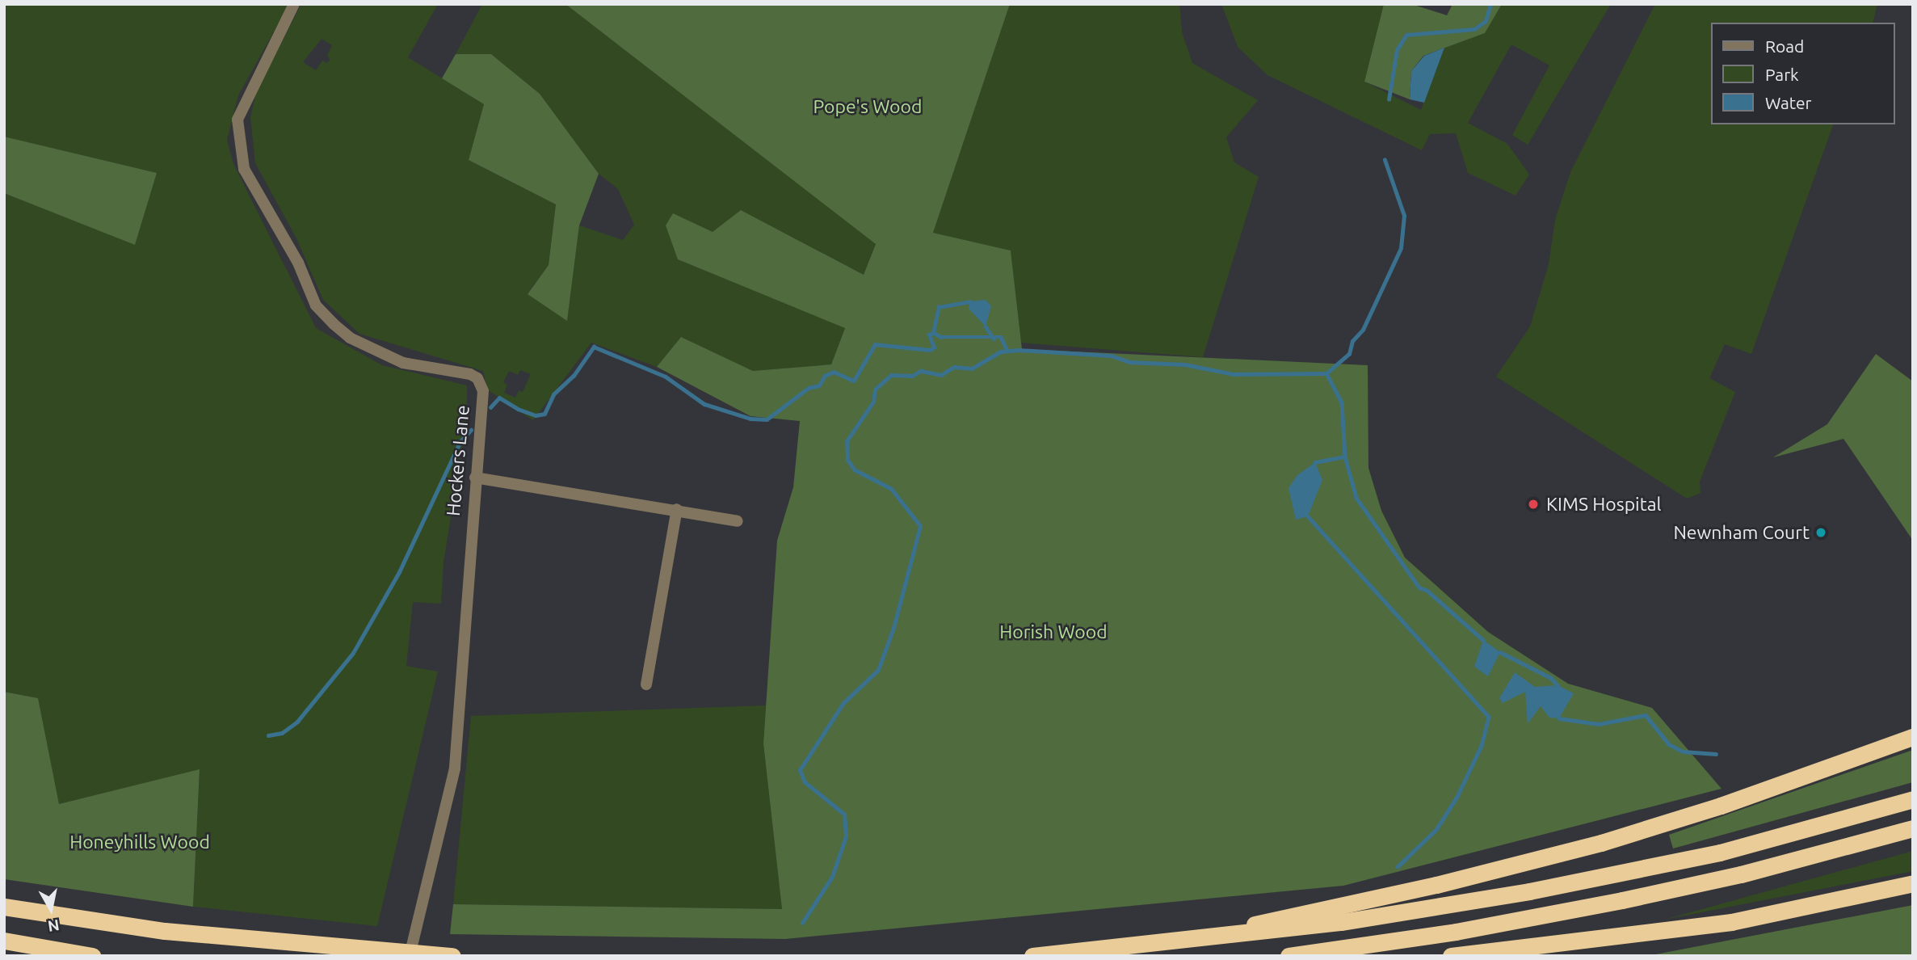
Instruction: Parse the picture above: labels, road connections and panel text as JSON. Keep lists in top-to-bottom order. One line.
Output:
{"streets":{"street":["Hockers Lane"]},"parks":["Pope's Wood","Horish Wood","Honeyhills Wood"],"places":["KIMS Hospital","Newnham Court"],"legend":["Road","Park","Water"],"north":"bottom"}
